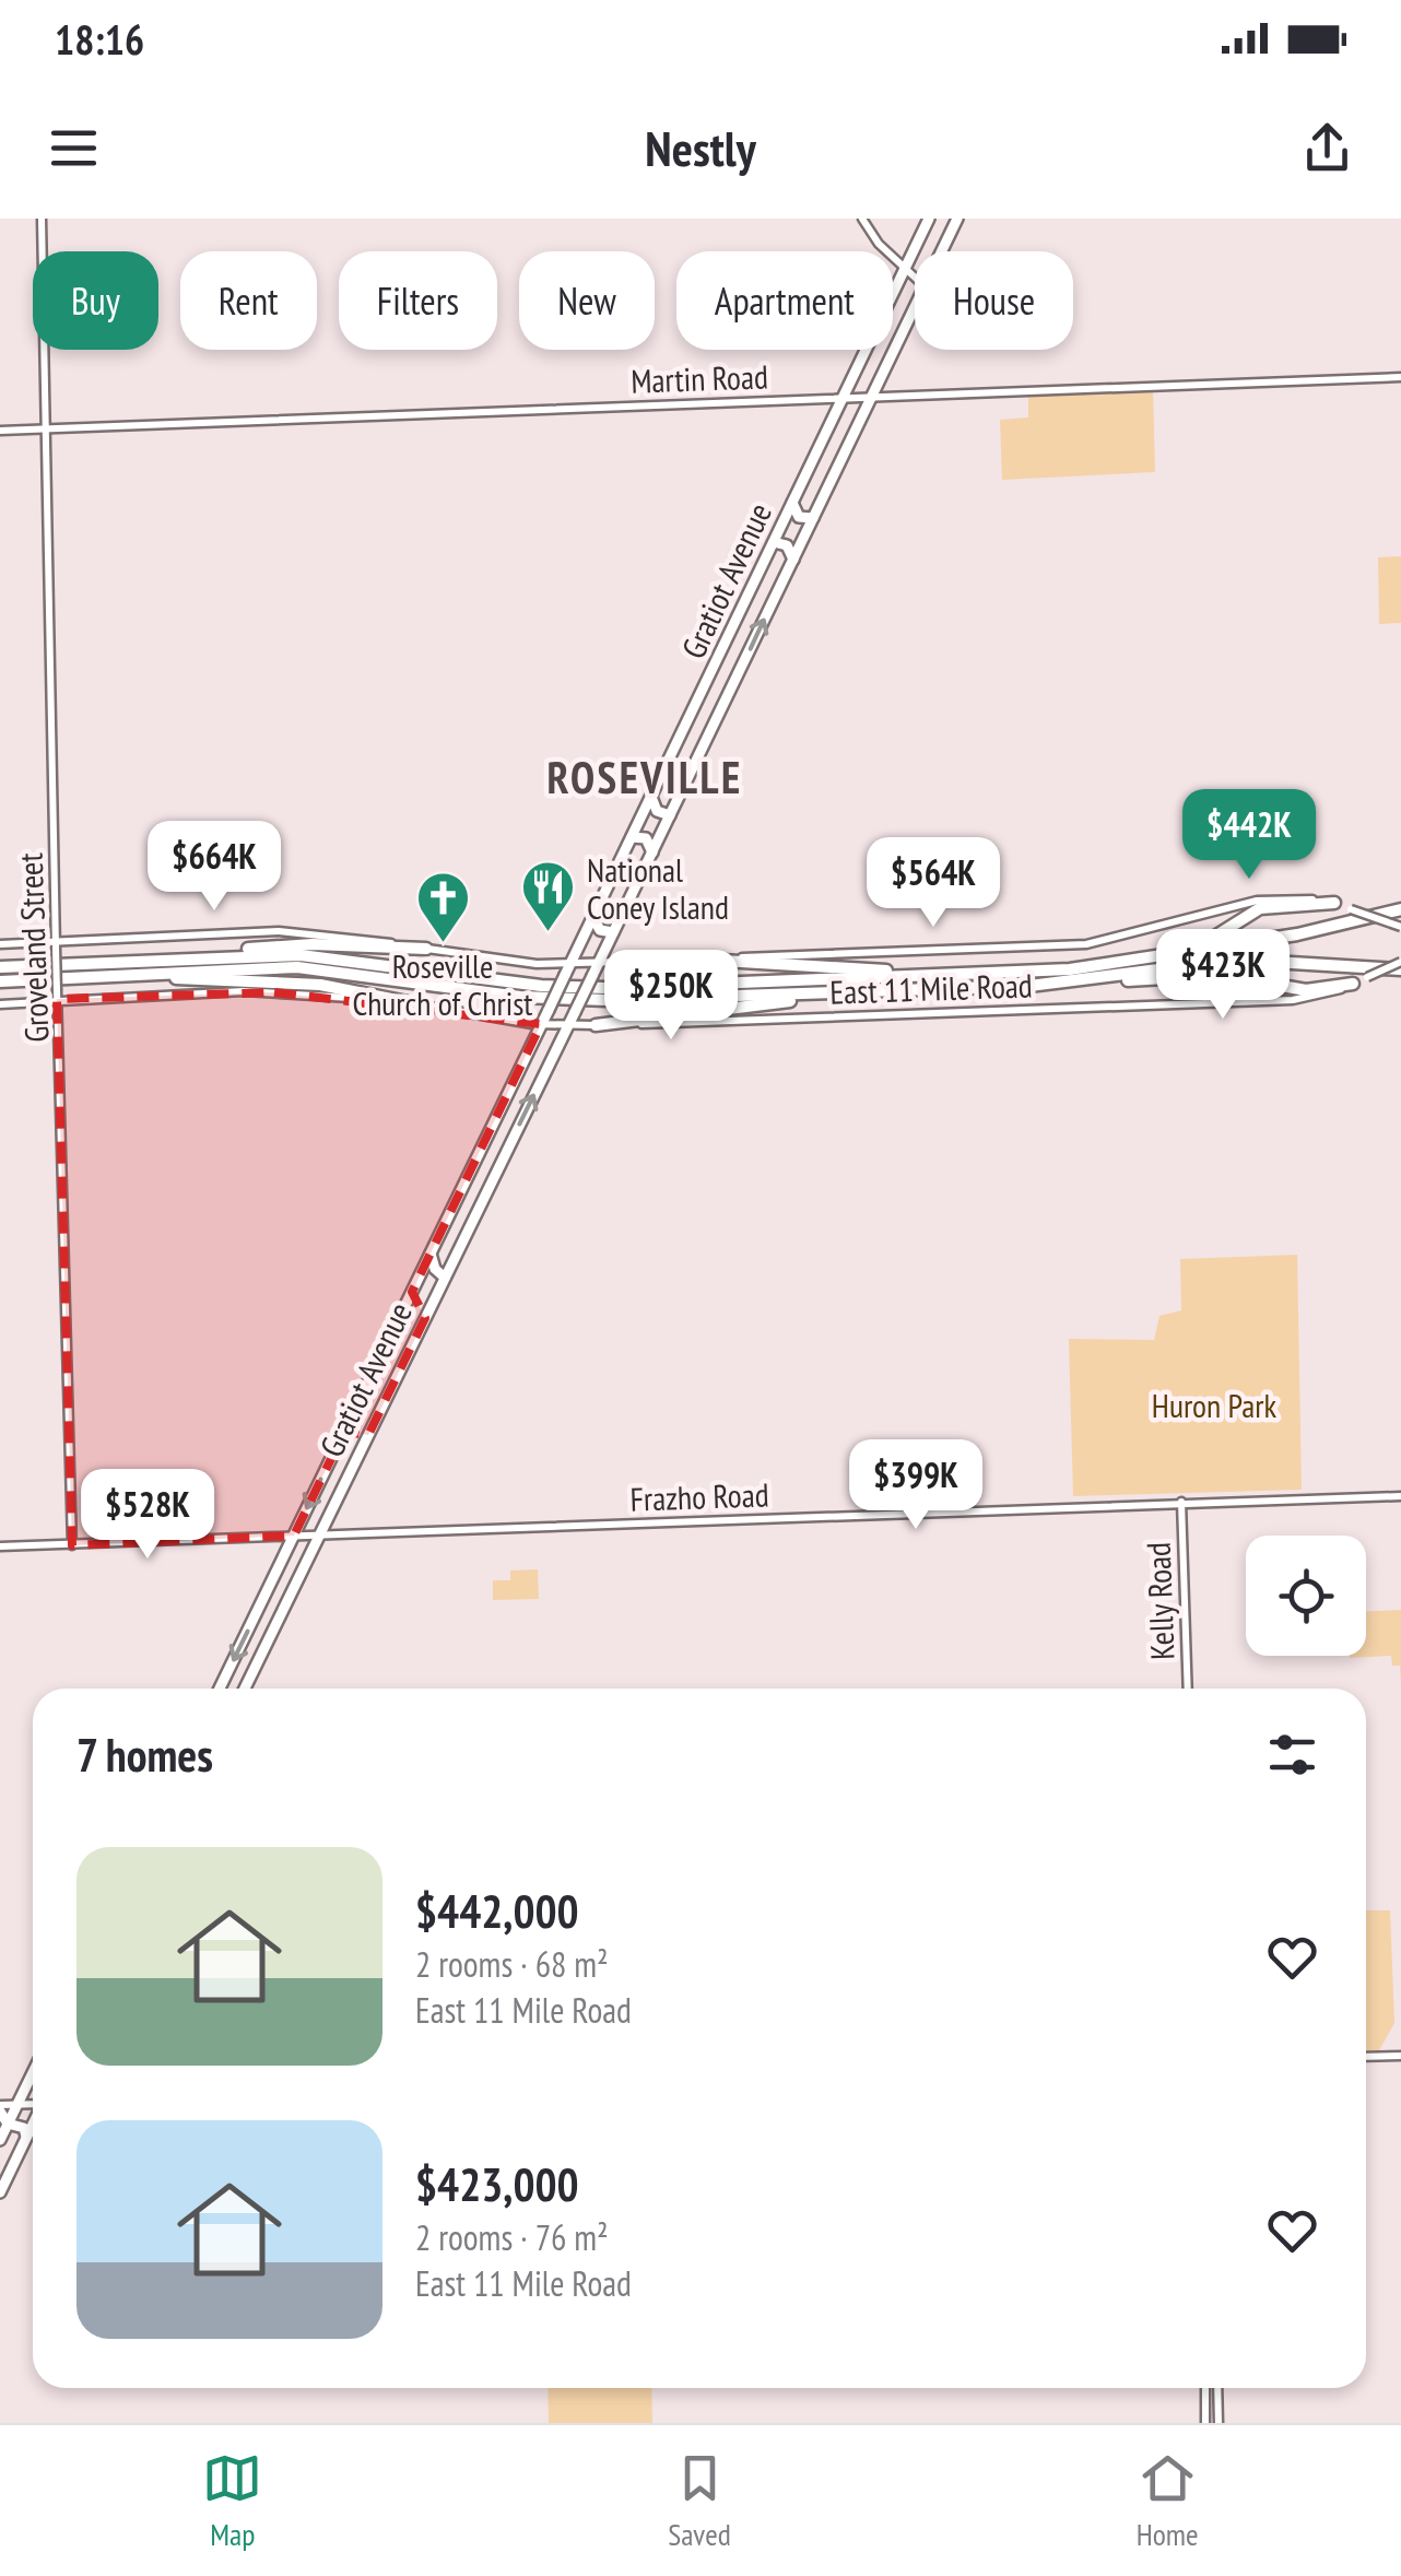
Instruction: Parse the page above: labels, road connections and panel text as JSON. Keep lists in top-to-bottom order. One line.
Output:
{"streets":{"main road":["Gratiot Avenue"],"street":["Martin Road","Groveland Street","East 11 Mile Road","Frazho Road","Kelly Road"]},"crossings":[["Martin Road","Gratiot Avenue"],["Martin Road","Groveland Street"],["Gratiot Avenue","East 11 Mile Road"],["Gratiot Avenue","Frazho Road"],["Groveland Street","East 11 Mile Road"],["Groveland Street","Frazho Road"],["Frazho Road","Kelly Road"]],"districts":["ROSEVILLE"],"parks":["Huron Park"],"places":{"restaurant":["National Coney Island"],"church":["Roseville Church of Christ"]},"page":{"status":"18:16","header":"Nestly","chip":["Buy","Rent","Filters","New","Apartment","House"],"price":["$442K","$664K","$564K","$423K","$250K","$399K","$528K"],"heading":"7 homes","list":[{"name":"$442,000","note":"2 rooms · 68 m² · East 11 Mile Road"},{"name":"$423,000","note":"2 rooms · 76 m² · East 11 Mile Road"}],"tabs":["Map","Saved","Home"]}}
